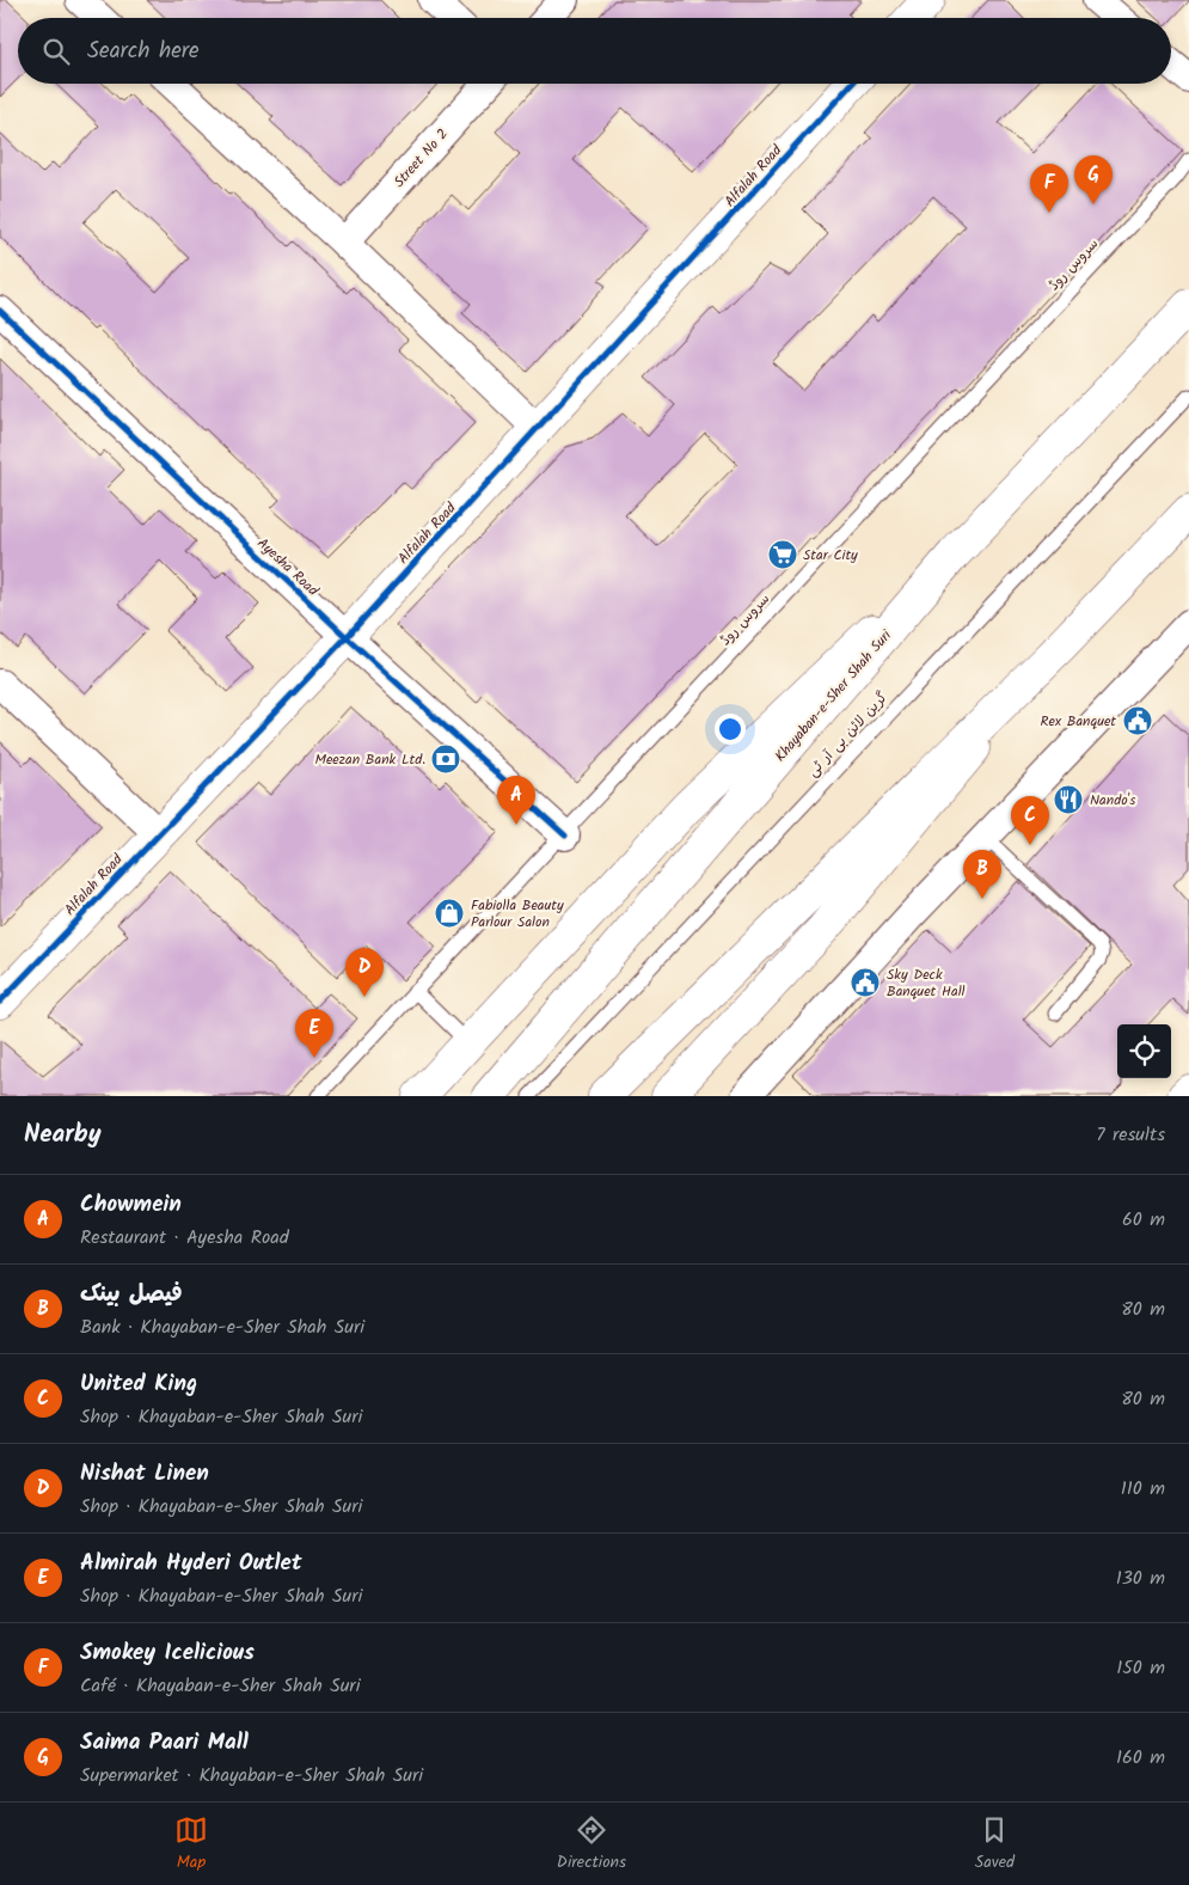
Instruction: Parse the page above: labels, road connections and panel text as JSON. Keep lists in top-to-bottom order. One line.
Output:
{"streets":{"main road":["Alfalah Road","Khayaban-e-Sher Shah Suri"],"street":["Street No 2","Ayesha Road"],"lane":["سروس روڈ","گرین لائن بی آر ٹی"]},"crossings":[["Alfalah Road","Ayesha Road"],["سروس روڈ","Ayesha Road"]],"places":{"supermarket":["Star City"],"public building":["Rex Banquet","Sky Deck Banquet Hall"],"bank":["Meezan Bank Ltd."],"restaurant":["Nando's"],"shop":["Fabiolla Beauty Parlour Salon"]},"page":{"search":"Search here","pins":["G","F","A","C","B","D","E"],"heading":["Nearby","7 results"],"list":[{"mark":"A","name":"Chowmein","note":"Restaurant · Ayesha Road","value":"60 m"},{"mark":"B","name":"فیصل بینک","note":"Bank · Khayaban-e-Sher Shah Suri","value":"80 m"},{"mark":"C","name":"United King","note":"Shop · Khayaban-e-Sher Shah Suri","value":"80 m"},{"mark":"D","name":"Nishat Linen","note":"Shop · Khayaban-e-Sher Shah Suri","value":"110 m"},{"mark":"E","name":"Almirah Hyderi Outlet","note":"Shop · Khayaban-e-Sher Shah Suri","value":"130 m"},{"mark":"F","name":"Smokey Icelicious","note":"Café · Khayaban-e-Sher Shah Suri","value":"150 m"},{"mark":"G","name":"Saima Paari Mall","note":"Supermarket · Khayaban-e-Sher Shah Suri","value":"160 m"}],"nav":["Map","Directions","Saved"]}}
